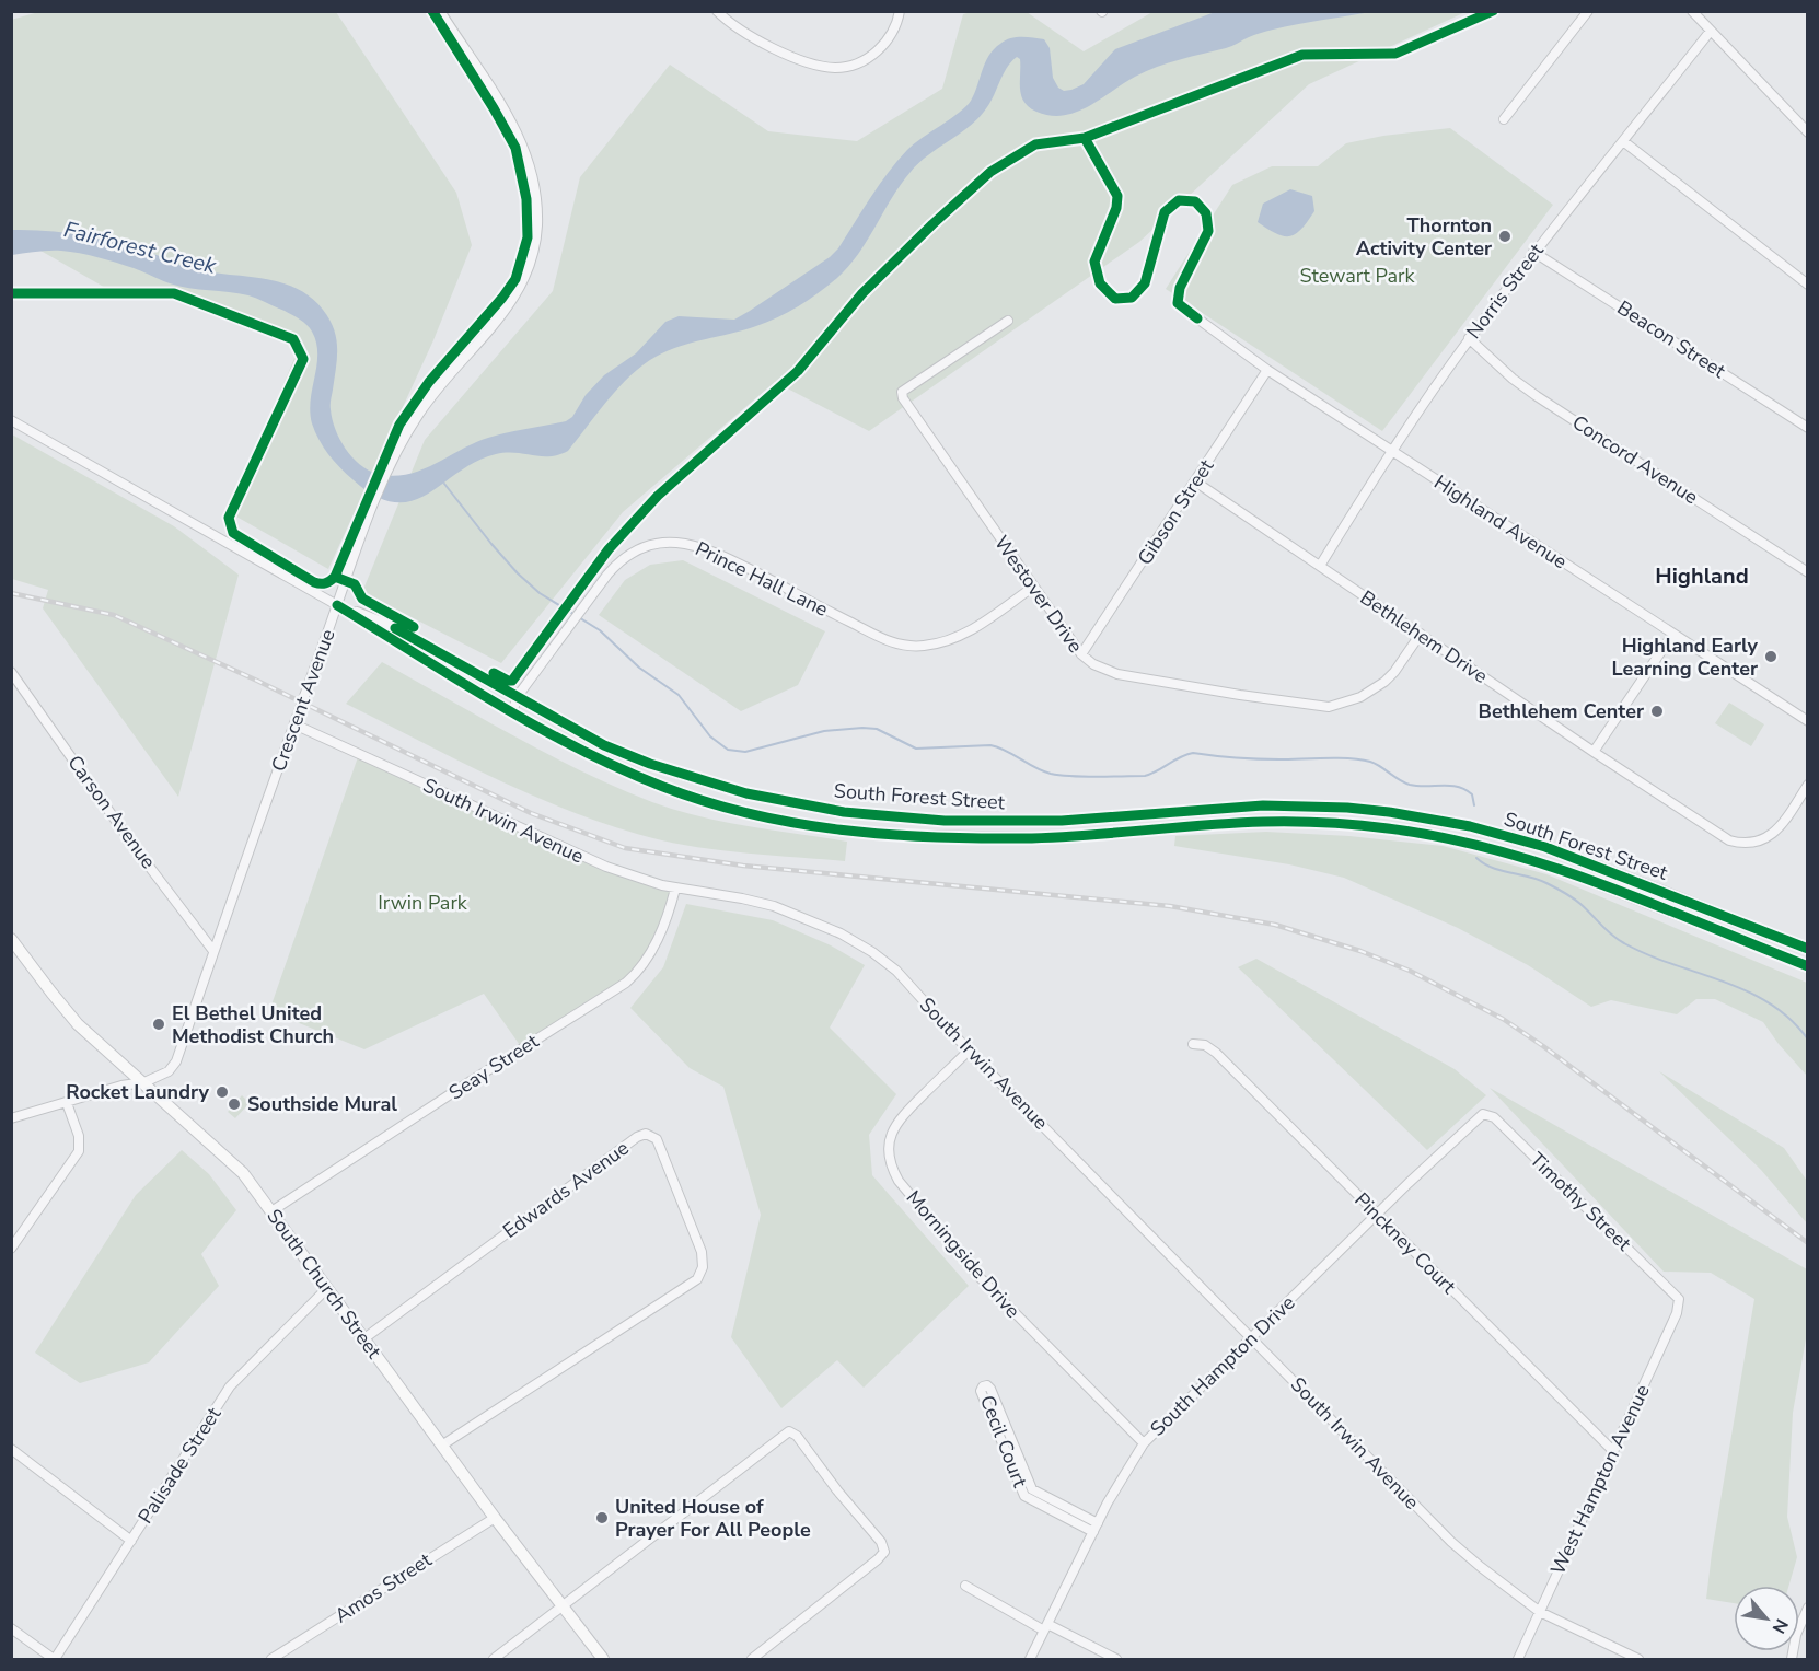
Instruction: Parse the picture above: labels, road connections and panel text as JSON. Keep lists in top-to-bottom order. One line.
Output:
{"streets":{"main road":["South Church Street"],"street":["Norris Street","Beacon Street","Concord Avenue","Gibson Street","Highland Avenue","Prince Hall Lane","Westover Drive","Bethlehem Drive","Crescent Avenue","South Forest Street","Carson Avenue","South Irwin Avenue","Seay Street","Edwards Avenue","Timothy Street","Pinckney Court","Morningside Drive","South Hampton Drive","Cecil Court","Palisade Street","West Hampton Avenue","Amos Street"]},"crossings":[["Norris Street","Beacon Street"],["Norris Street","Concord Avenue"],["Norris Street","Highland Avenue"],["Norris Street","Bethlehem Drive"],["Gibson Street","Highland Avenue"],["Gibson Street","Westover Drive"],["Gibson Street","Bethlehem Drive"],["Prince Hall Lane","Westover Drive"],["Prince Hall Lane","South Forest Street"],["Westover Drive","Bethlehem Drive"],["Crescent Avenue","South Forest Street"],["Crescent Avenue","Carson Avenue"],["Crescent Avenue","South Irwin Avenue"],["Crescent Avenue","South Church Street"],["South Irwin Avenue","Seay Street"],["South Irwin Avenue","Morningside Drive"],["South Irwin Avenue","South Hampton Drive"],["South Irwin Avenue","West Hampton Avenue"],["Seay Street","South Church Street"],["Edwards Avenue","South Church Street"],["Timothy Street","South Hampton Drive"],["Timothy Street","West Hampton Avenue"],["Pinckney Court","South Hampton Drive"],["Pinckney Court","West Hampton Avenue"],["Morningside Drive","South Hampton Drive"],["South Church Street","Palisade Street"],["South Church Street","Amos Street"],["South Hampton Drive","Cecil Court"]],"districts":["Highland"],"water":["Fairforest Creek"],"parks":["Stewart Park","Irwin Park"],"places":["Thornton Activity Center","Highland Early Learning Center","Bethlehem Center","El Bethel United Methodist Church","Rocket Laundry","Southside Mural","United House of Prayer For All People"],"north":"bottom right"}
